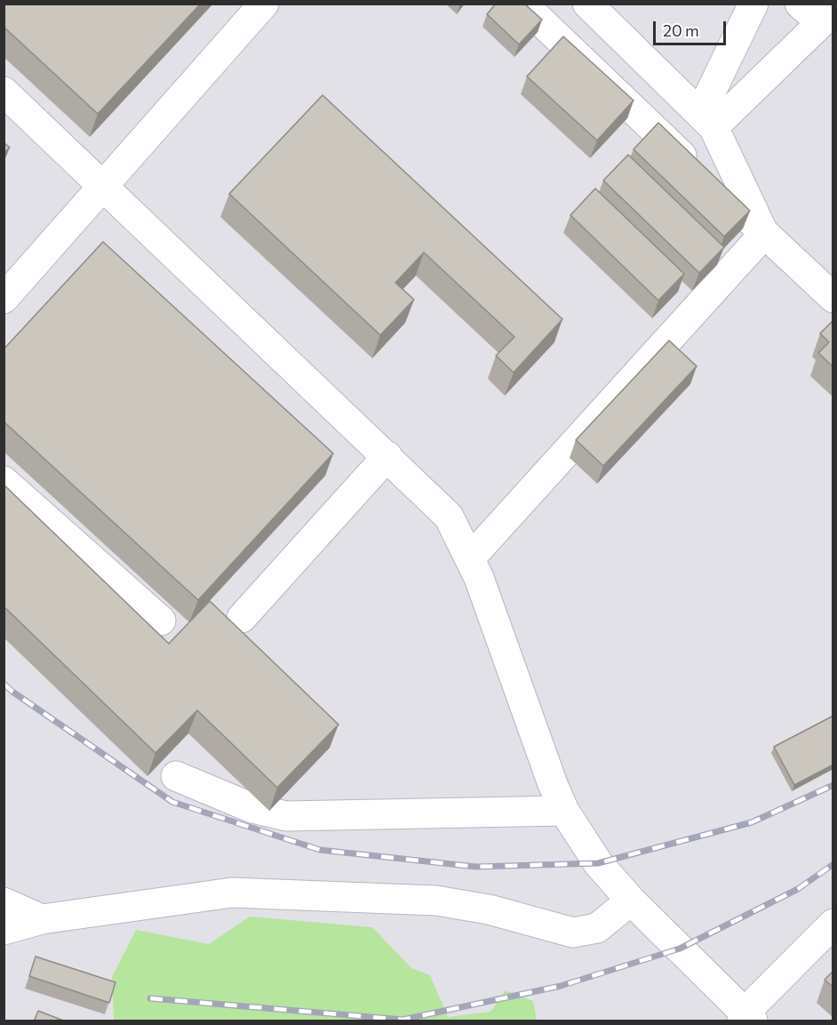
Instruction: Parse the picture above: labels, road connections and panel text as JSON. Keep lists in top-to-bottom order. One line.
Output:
{"scale_bar":"20 m"}
